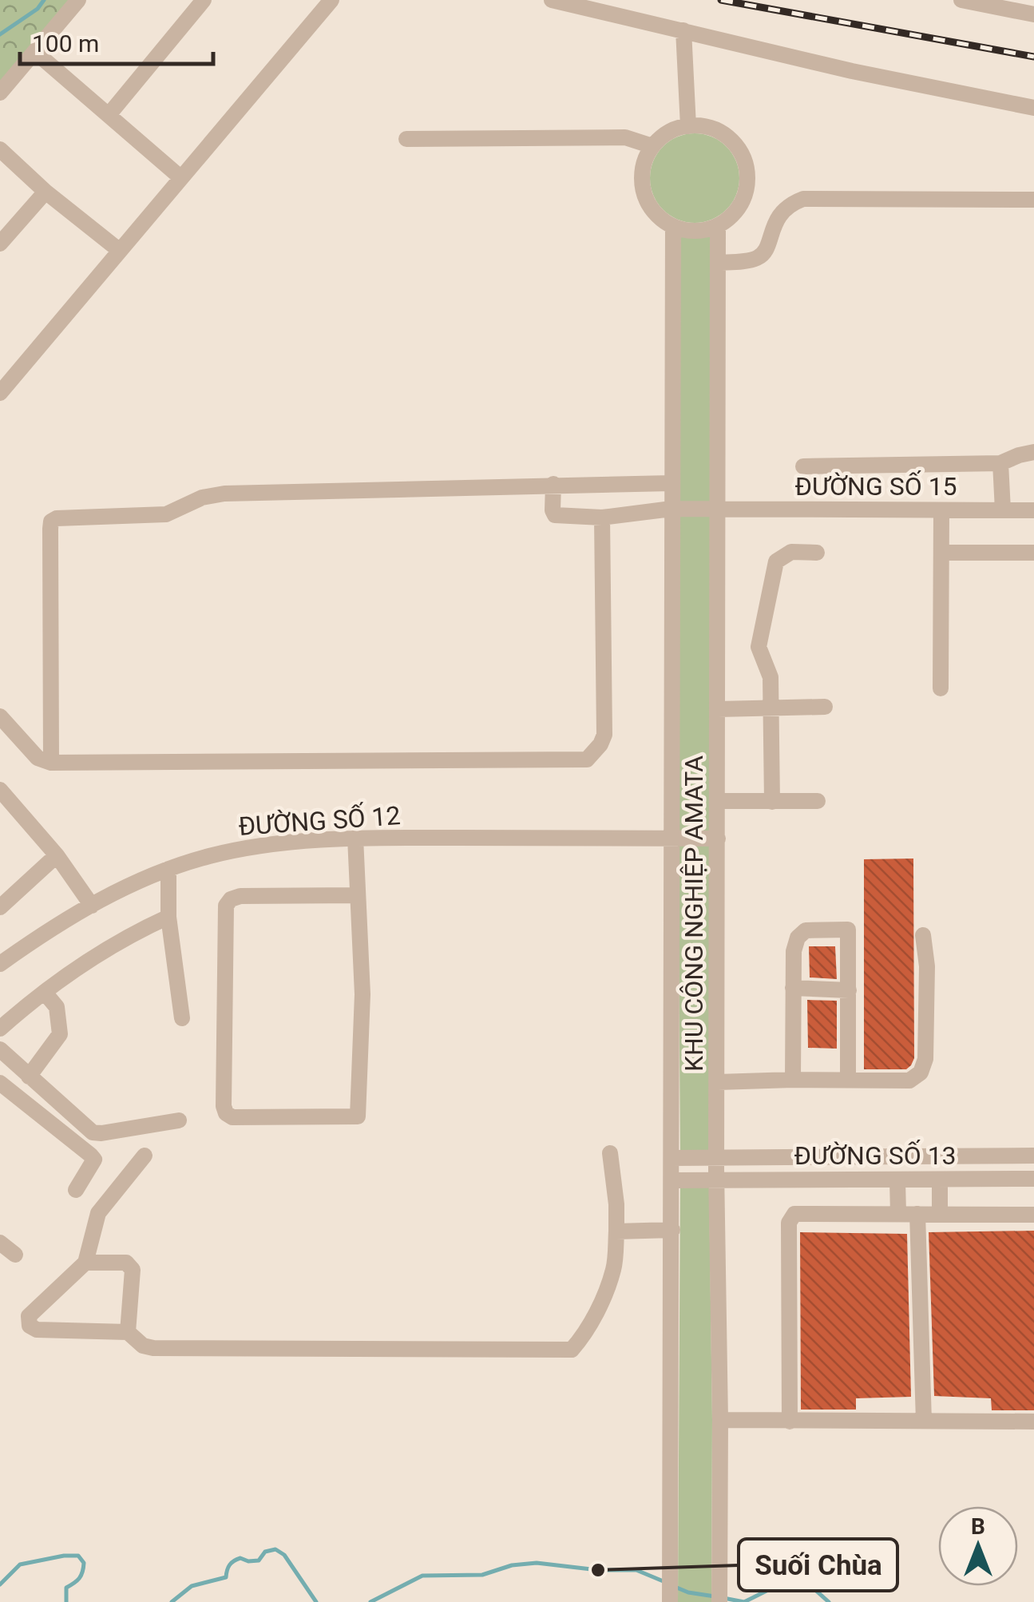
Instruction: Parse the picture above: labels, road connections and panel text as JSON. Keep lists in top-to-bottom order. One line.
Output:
{"streets":{"street":["ĐƯỜNG SỐ 15","ĐƯỜNG SỐ 12","KHU CÔNG NGHIỆP AMATA","ĐƯỜNG SỐ 13"]},"crossings":[["ĐƯỜNG SỐ 15","KHU CÔNG NGHIỆP AMATA"],["ĐƯỜNG SỐ 12","KHU CÔNG NGHIỆP AMATA"],["KHU CÔNG NGHIỆP AMATA","ĐƯỜNG SỐ 13"]],"places":["Suối Chùa"],"scale_bar":"100 m","north":"top"}
